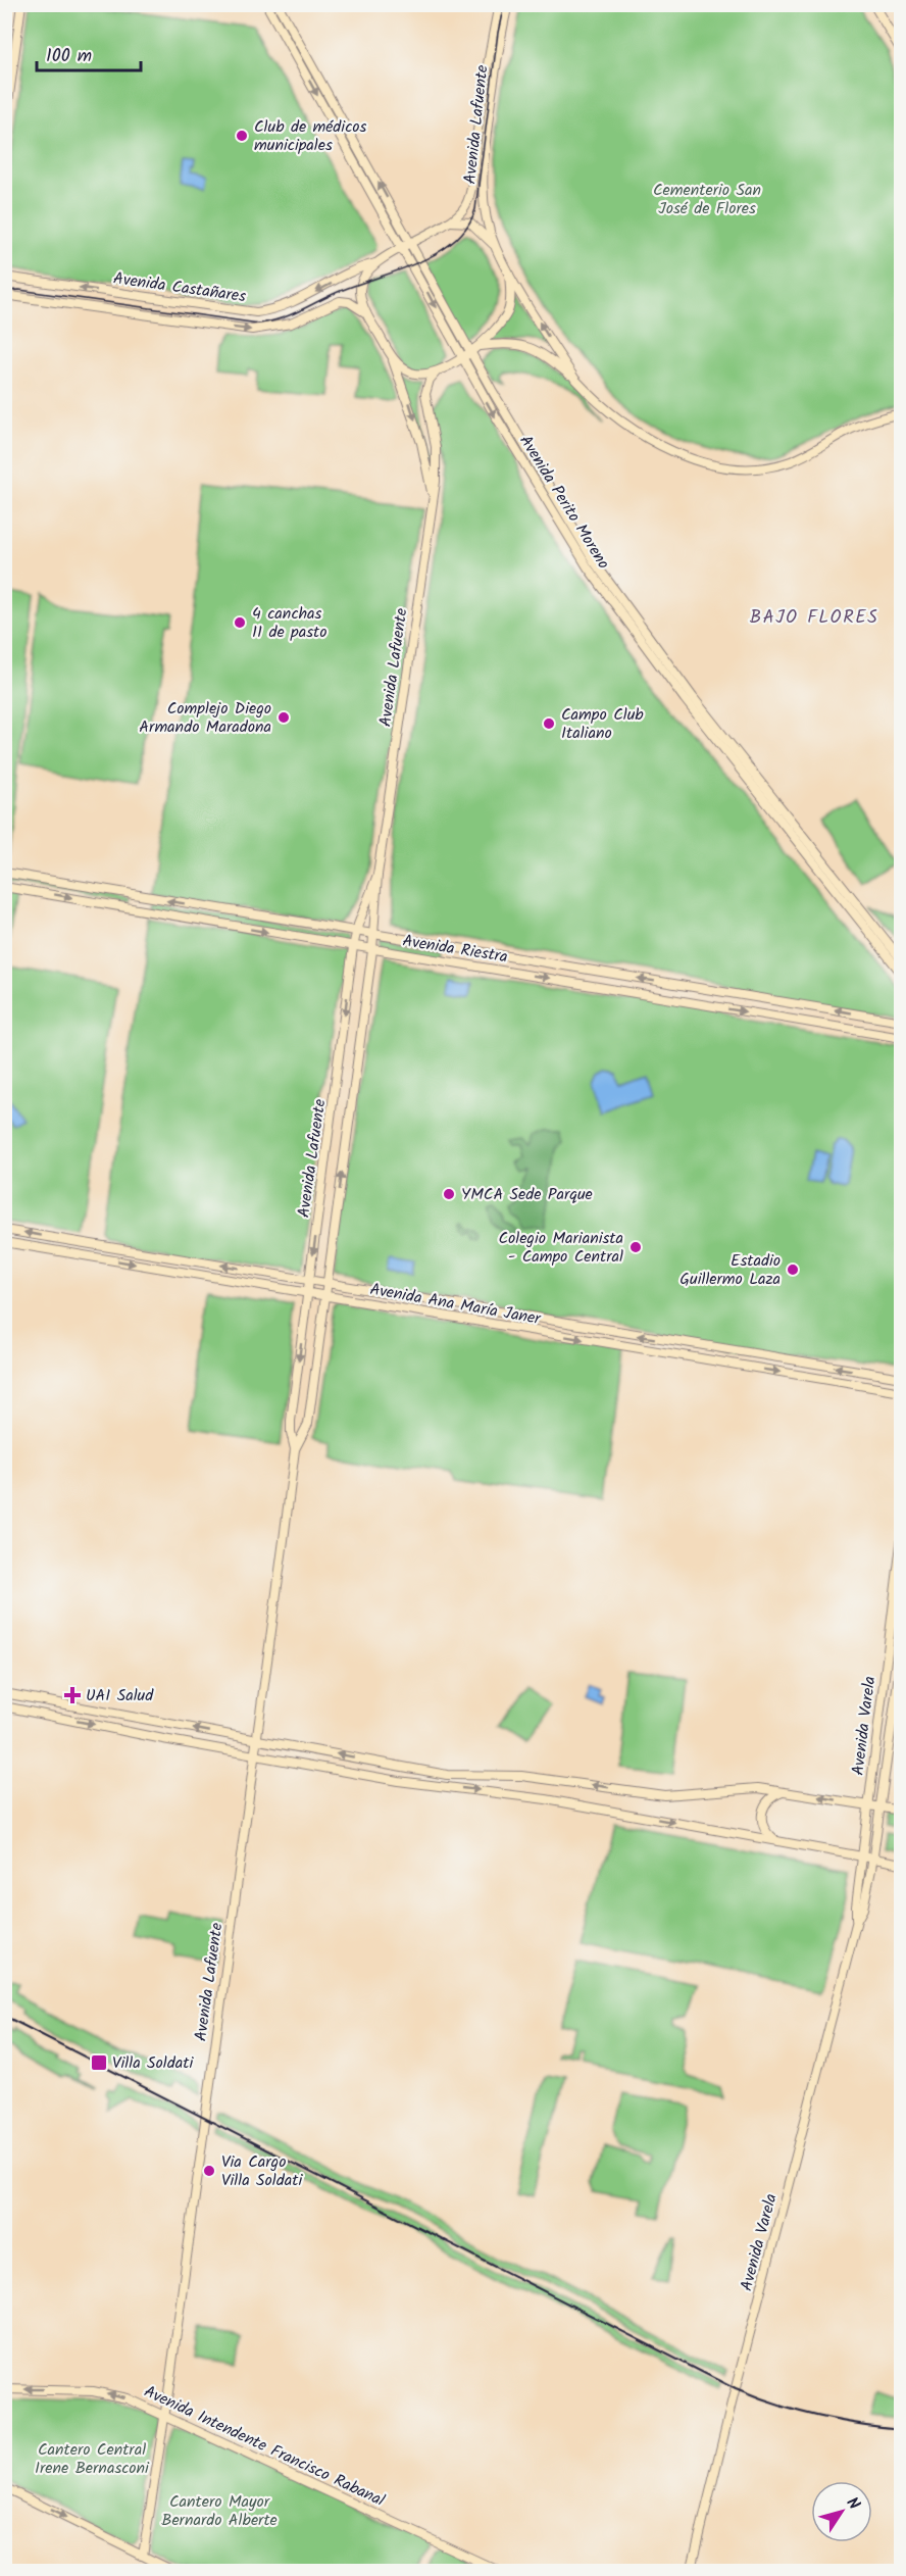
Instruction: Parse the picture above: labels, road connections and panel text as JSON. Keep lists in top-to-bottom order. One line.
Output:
{"streets":{"main road":["Avenida Lafuente","Avenida Castañares","Avenida Perito Moreno","Avenida Riestra","Avenida Ana María Janer","Avenida Varela","Avenida Intendente Francisco Rabanal"]},"crossings":[["Avenida Lafuente","Avenida Castañares"],["Avenida Lafuente","Avenida Perito Moreno"],["Avenida Lafuente","Avenida Riestra"],["Avenida Lafuente","Avenida Ana María Janer"],["Avenida Lafuente","Avenida Intendente Francisco Rabanal"]],"districts":["BAJO FLORES"],"parks":["Cementerio San José de Flores","Cantero Central Irene Bernasconi","Cantero Mayor Bernardo Alberte"],"places":{"other":["Club de médicos municipales","4 canchas 11 de pasto","Complejo Diego Armando Maradona","Campo Club Italiano","YMCA Sede Parque","Colegio Marianista - Campo Central","Estadio Guillermo Laza","Via Cargo Villa Soldati"],"health":["UAI Salud"],"transit":["Villa Soldati"]},"scale_bar":"100 m","north":"top right"}
